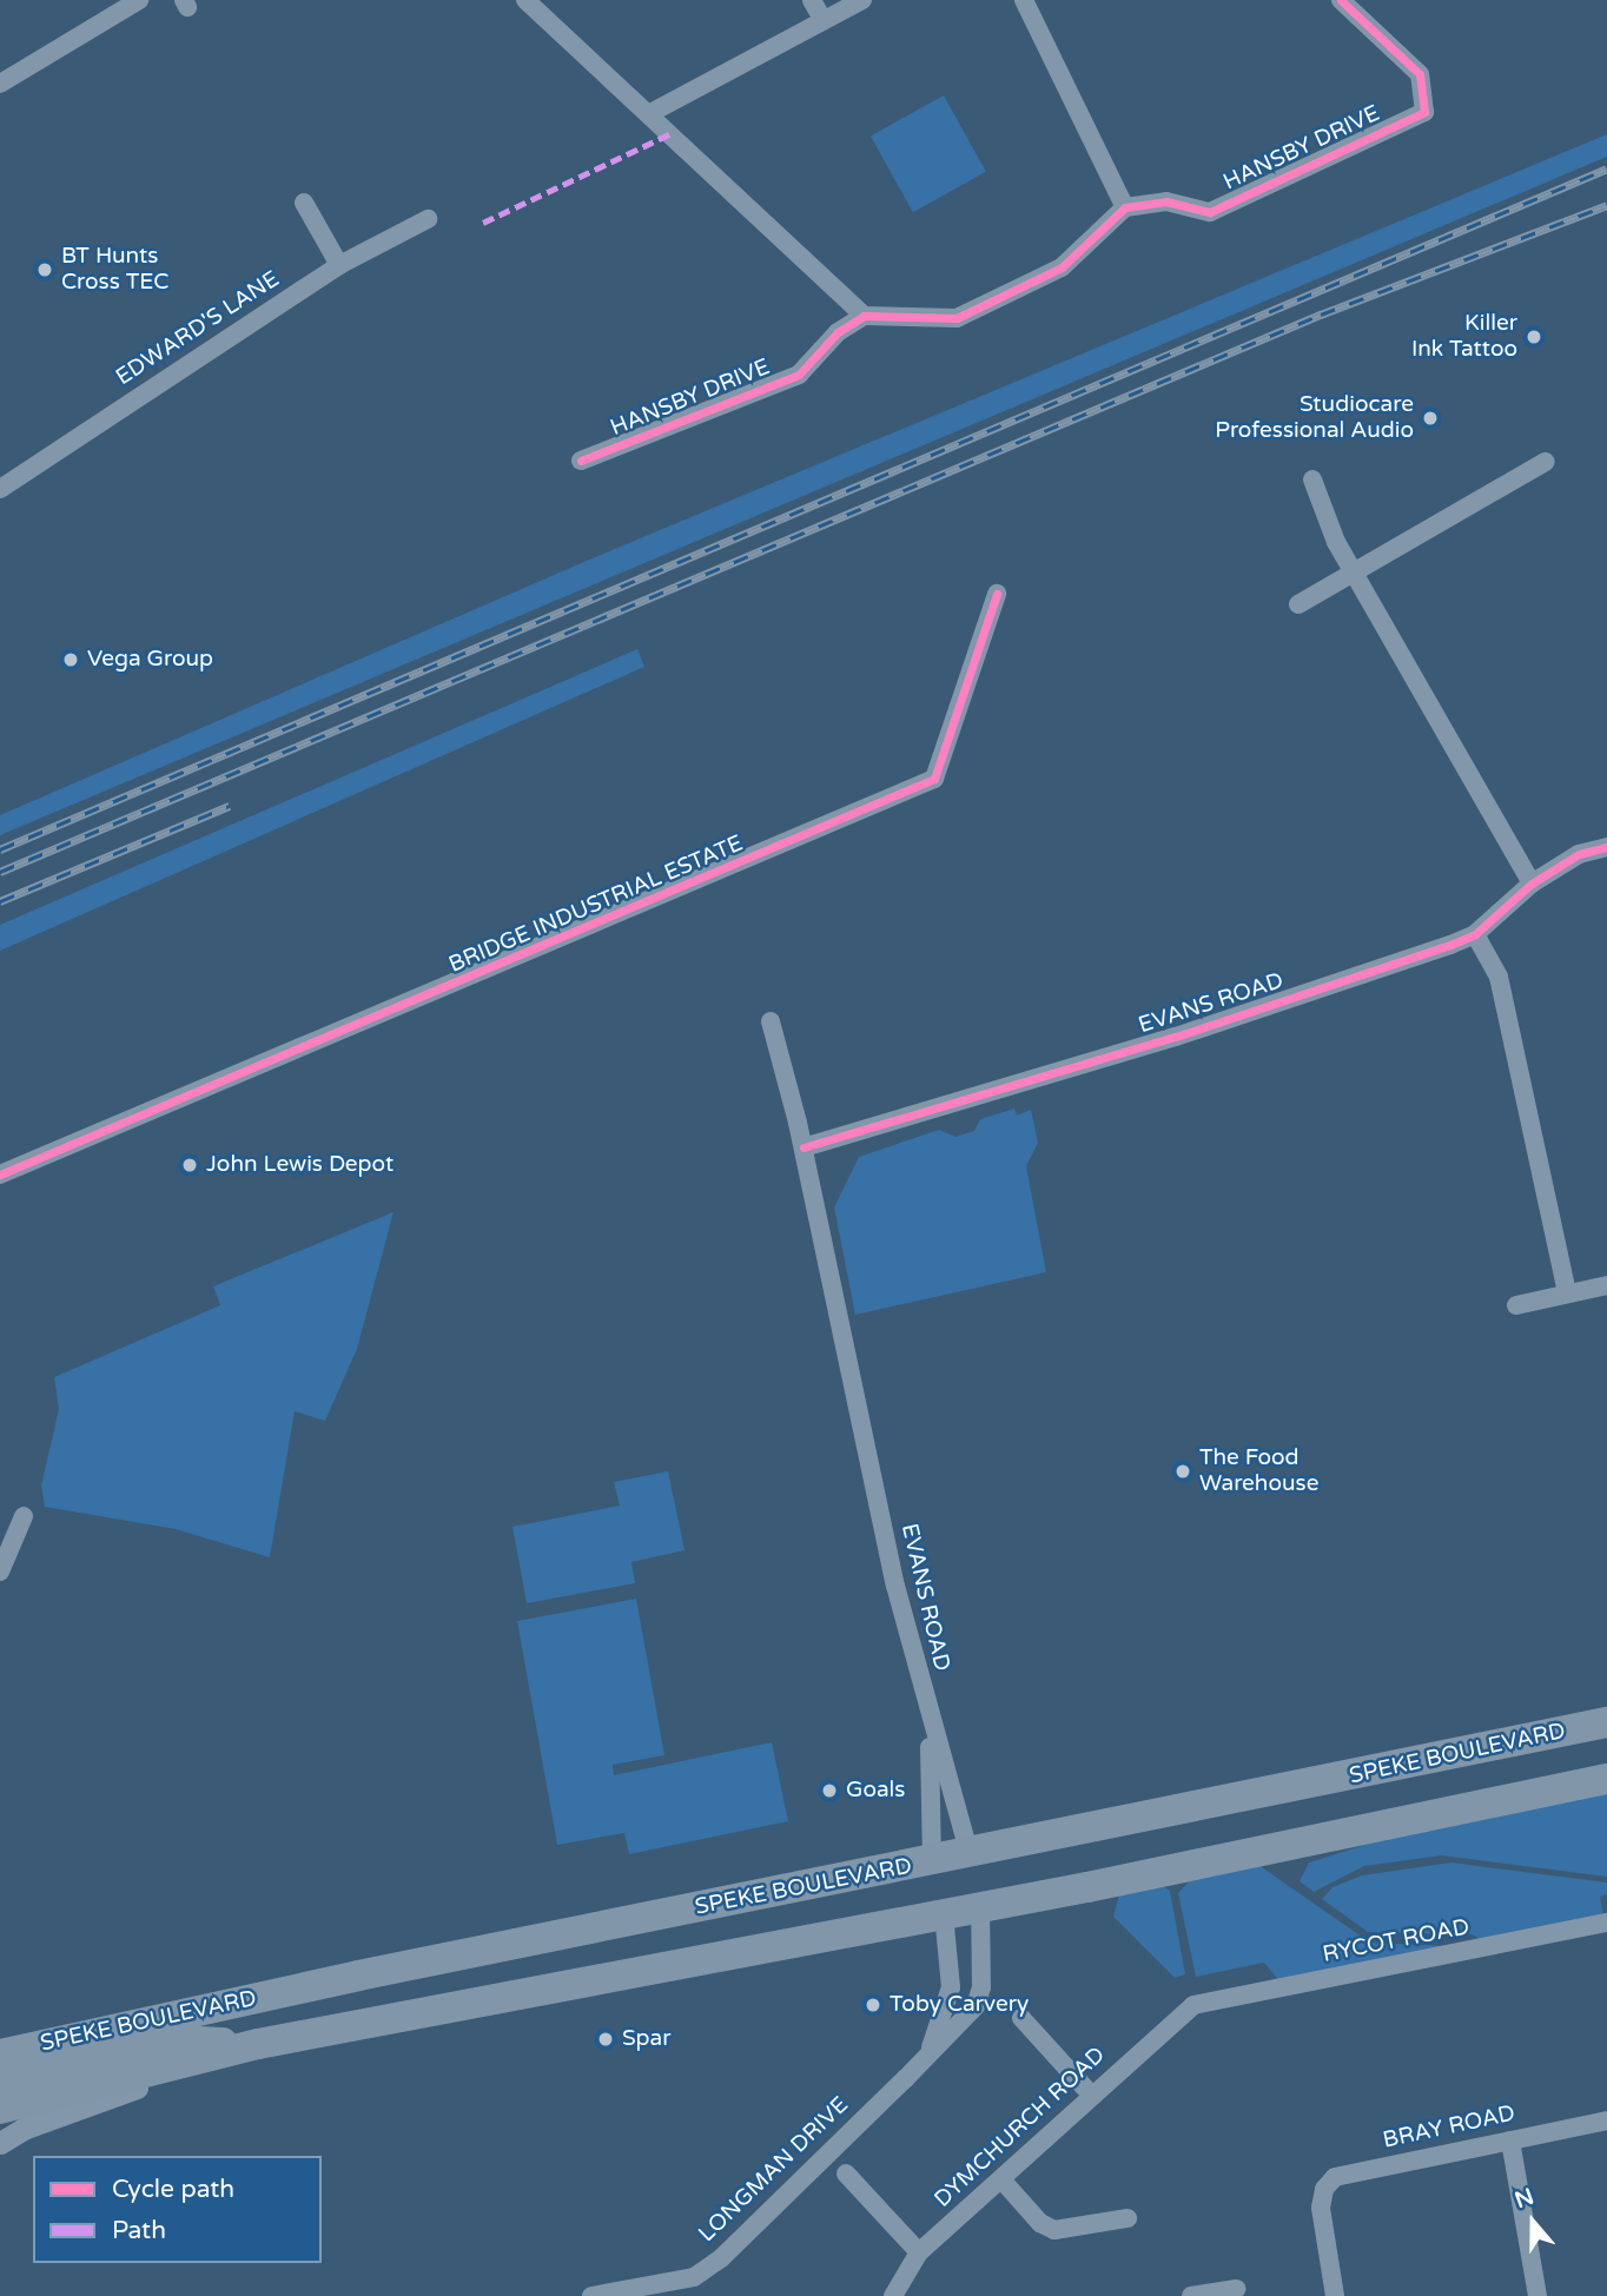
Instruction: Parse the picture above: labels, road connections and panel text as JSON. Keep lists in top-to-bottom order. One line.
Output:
{"streets":{"highway":["SPEKE BOULEVARD"],"street":["HANSBY DRIVE","EDWARD'S LANE","BRIDGE INDUSTRIAL ESTATE","EVANS ROAD","RYCOT ROAD","DYMCHURCH ROAD","BRAY ROAD","LONGMAN DRIVE"]},"crossings":[["EVANS ROAD","SPEKE BOULEVARD"],["SPEKE BOULEVARD","LONGMAN DRIVE"],["RYCOT ROAD","DYMCHURCH ROAD"]],"places":["BT Hunts Cross TEC","Killer Ink Tattoo","Studiocare Professional Audio","Vega Group","John Lewis Depot","The Food Warehouse","Goals","Toby Carvery","Spar"],"legend":["Cycle path","Path"],"north":"top"}
